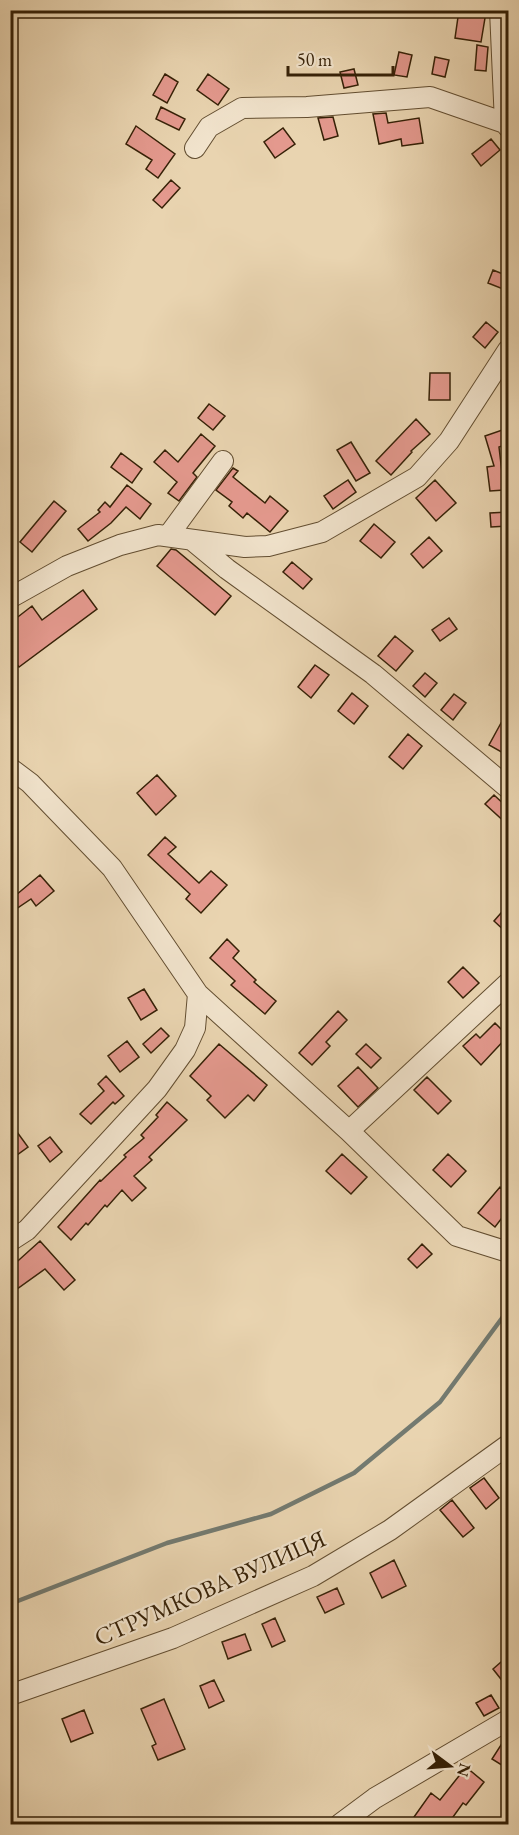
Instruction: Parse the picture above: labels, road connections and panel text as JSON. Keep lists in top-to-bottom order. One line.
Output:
{"streets":{"street":["СТРУМКОВА ВУЛИЦЯ"]},"scale_bar":"50 m","north":"right"}
